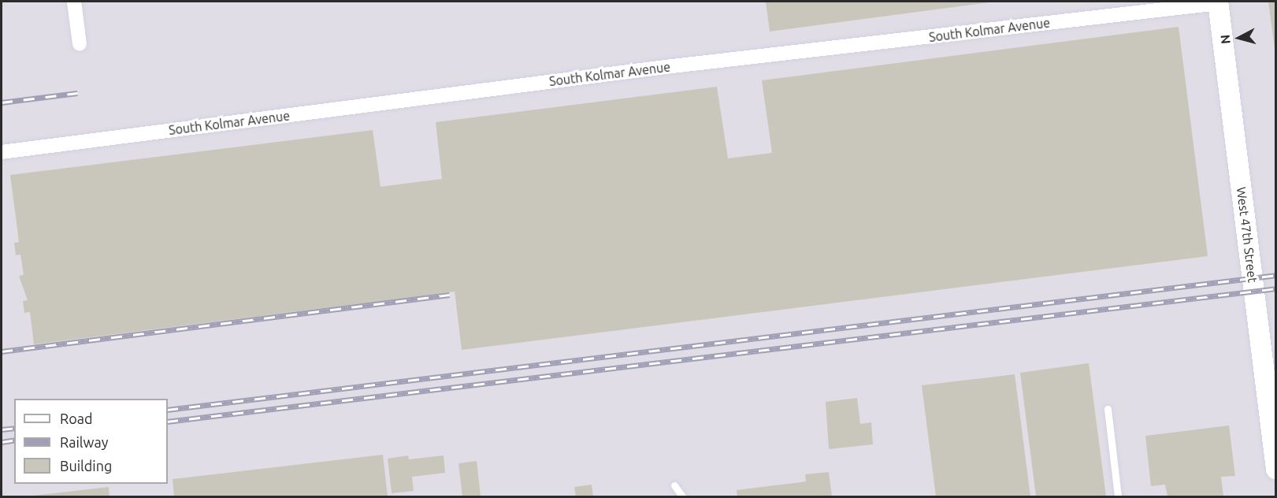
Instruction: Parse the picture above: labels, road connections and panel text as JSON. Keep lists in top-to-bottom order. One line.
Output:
{"streets":{"main road":["West 47th Street"],"street":["South Kolmar Avenue"]},"crossings":[["South Kolmar Avenue","West 47th Street"]],"legend":["Road","Railway","Building"],"north":"left"}
